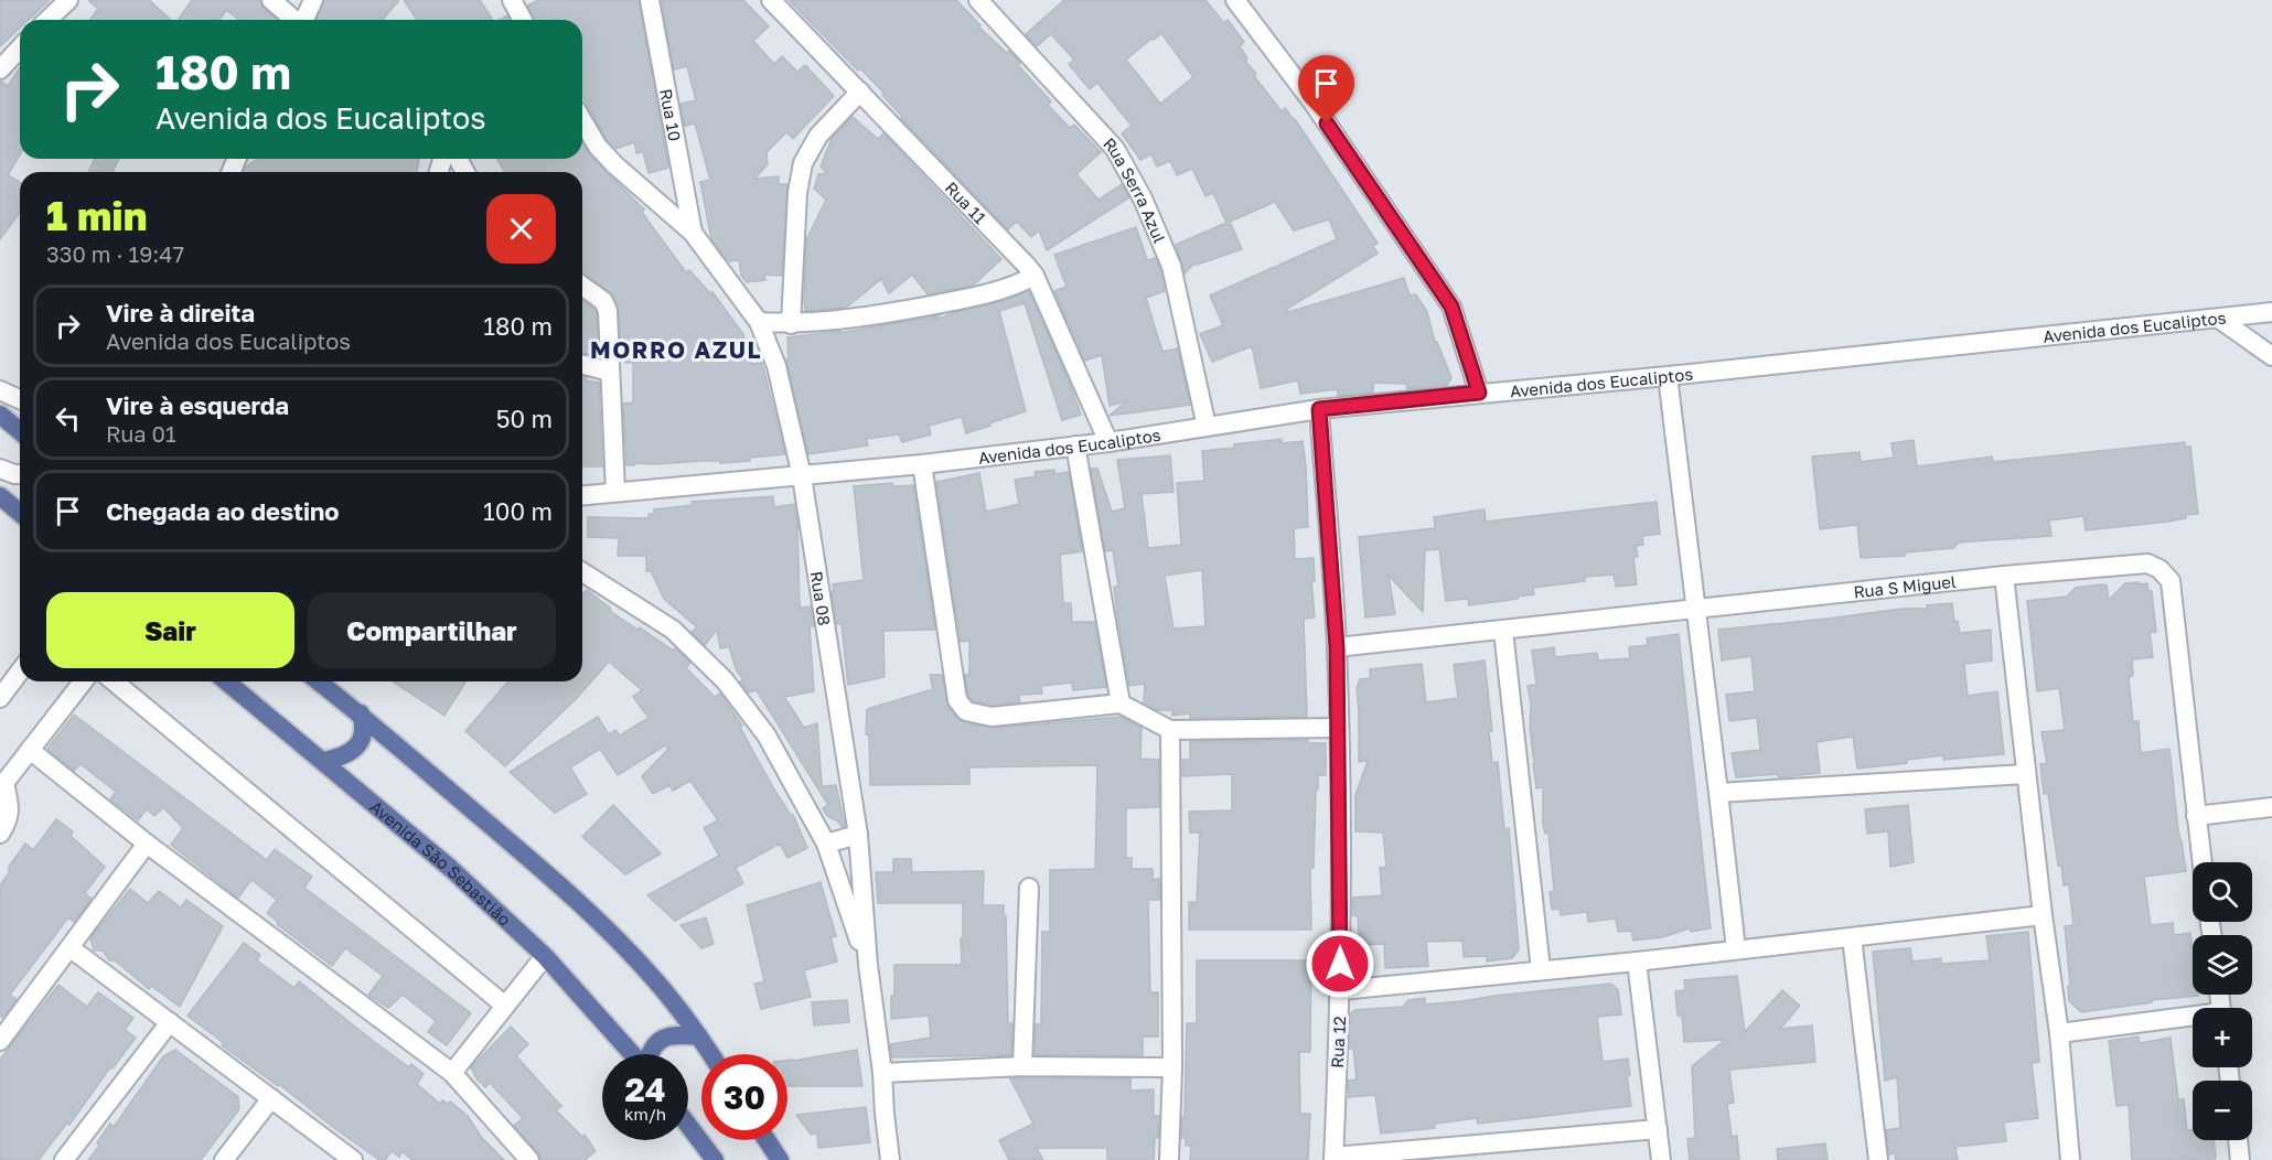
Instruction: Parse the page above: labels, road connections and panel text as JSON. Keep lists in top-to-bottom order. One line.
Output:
{"streets":{"main road":["Avenida São Sebastião"],"street":["Rua 10","Rua Serra Azul","Rua 11","Avenida dos Eucaliptos","Rua S Miguel","Rua 08","Rua 12"]},"crossings":[["Rua 10","Rua 08"],["Rua Serra Azul","Avenida dos Eucaliptos"],["Rua 11","Avenida dos Eucaliptos"],["Avenida dos Eucaliptos","Rua 08"],["Avenida dos Eucaliptos","Rua 12"],["Rua S Miguel","Rua 12"]],"districts":["MORRO AZUL"],"page":{"turn":["180 m","Avenida dos Eucaliptos"],"heading":["1 min","330 m · 19:47"],"list":[{"name":"Vire à direita","note":"Avenida dos Eucaliptos","value":"180 m"},{"name":"Vire à esquerda","note":"Rua 01","value":"50 m"},{"name":"Chegada ao destino","value":"100 m"}],"buttons":["Sair","Compartilhar"],"map_buttons":["+","−"],"speed":"24 km/h","limit":"30"}}
